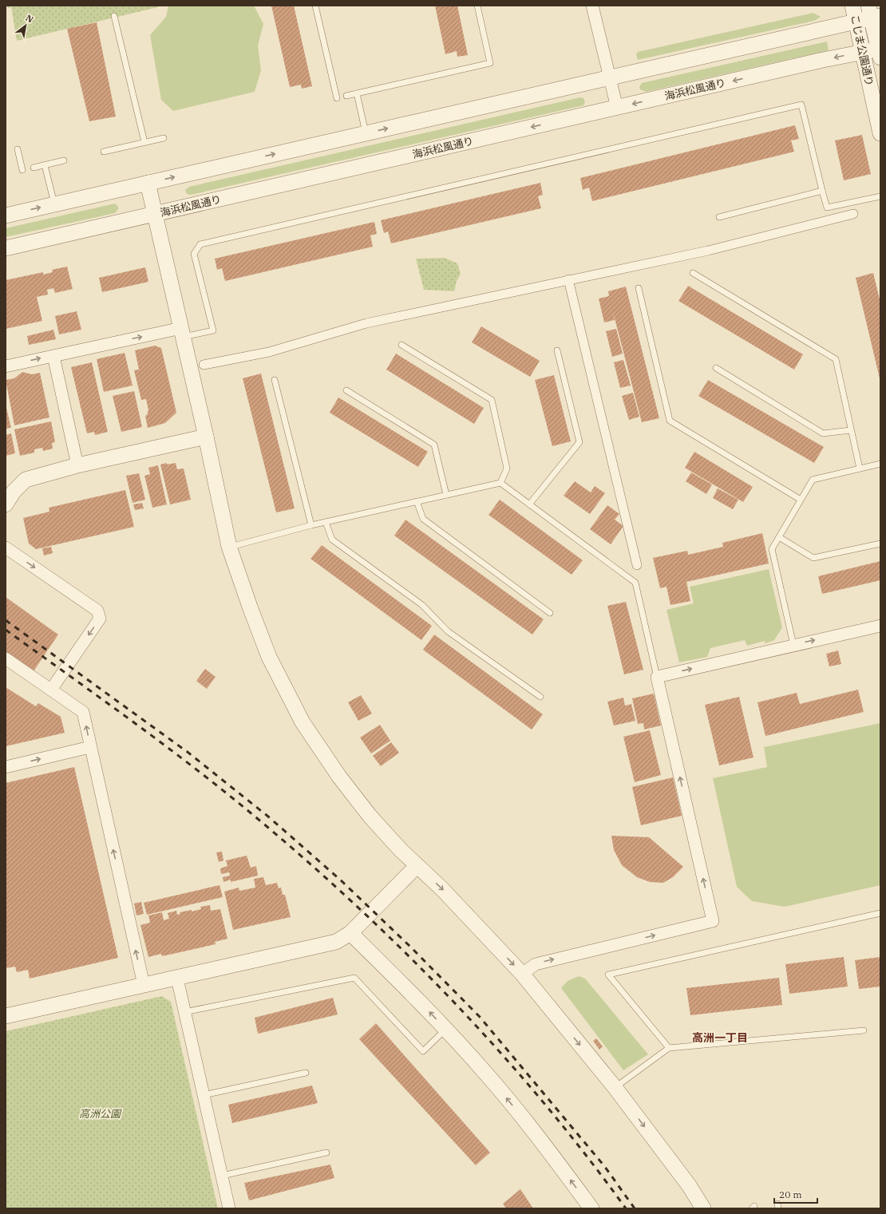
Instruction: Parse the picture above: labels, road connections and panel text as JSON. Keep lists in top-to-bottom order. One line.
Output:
{"streets":{"street":["こじま公園通り","海浜松風通り"]},"crossings":[["こじま公園通り","海浜松風通り"]],"districts":["高洲一丁目"],"parks":["高洲公園"],"scale_bar":"20 m","north":"top right"}
